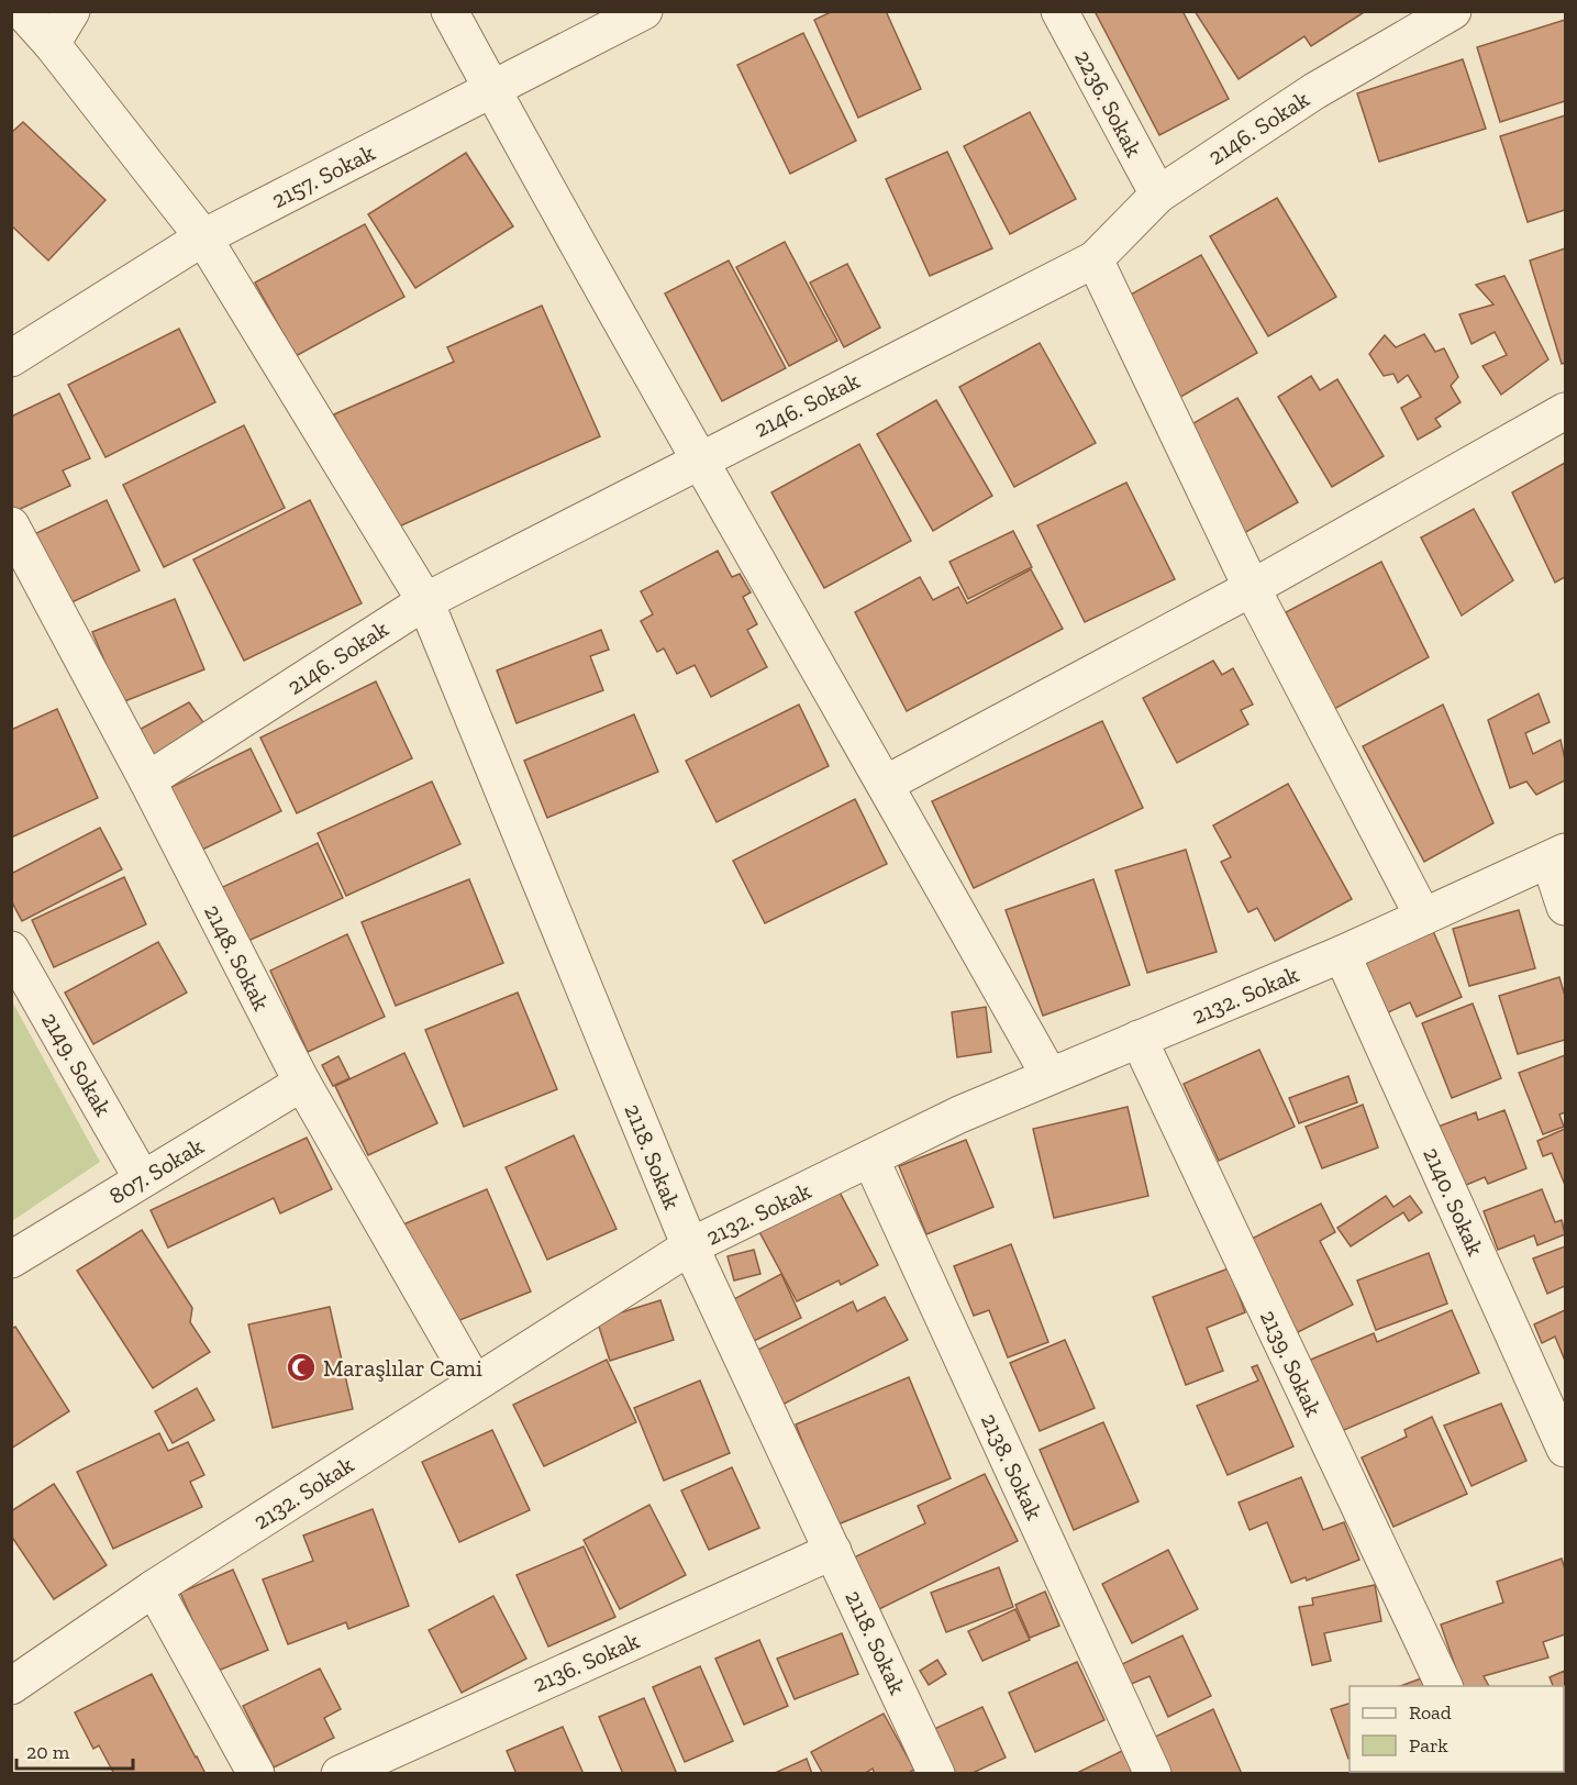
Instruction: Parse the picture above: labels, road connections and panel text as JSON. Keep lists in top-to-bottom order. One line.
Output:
{"streets":{"street":["2236. Sokak","2146. Sokak","2157. Sokak","2148. Sokak","2132. Sokak","2149. Sokak","2118. Sokak","807. Sokak","2140. Sokak","2139. Sokak","2138. Sokak","2136. Sokak"]},"crossings":[["2236. Sokak","2146. Sokak"],["2146. Sokak","2148. Sokak"],["2146. Sokak","2118. Sokak"],["2157. Sokak","2118. Sokak"],["2148. Sokak","2132. Sokak"],["2148. Sokak","807. Sokak"],["2132. Sokak","2118. Sokak"],["2132. Sokak","2140. Sokak"],["2132. Sokak","2139. Sokak"],["2132. Sokak","2138. Sokak"],["2149. Sokak","807. Sokak"],["2118. Sokak","2136. Sokak"]],"places":{"mosque":["Maraşlılar Cami"]},"legend":["Road","Park"],"scale_bar":"20 m"}
